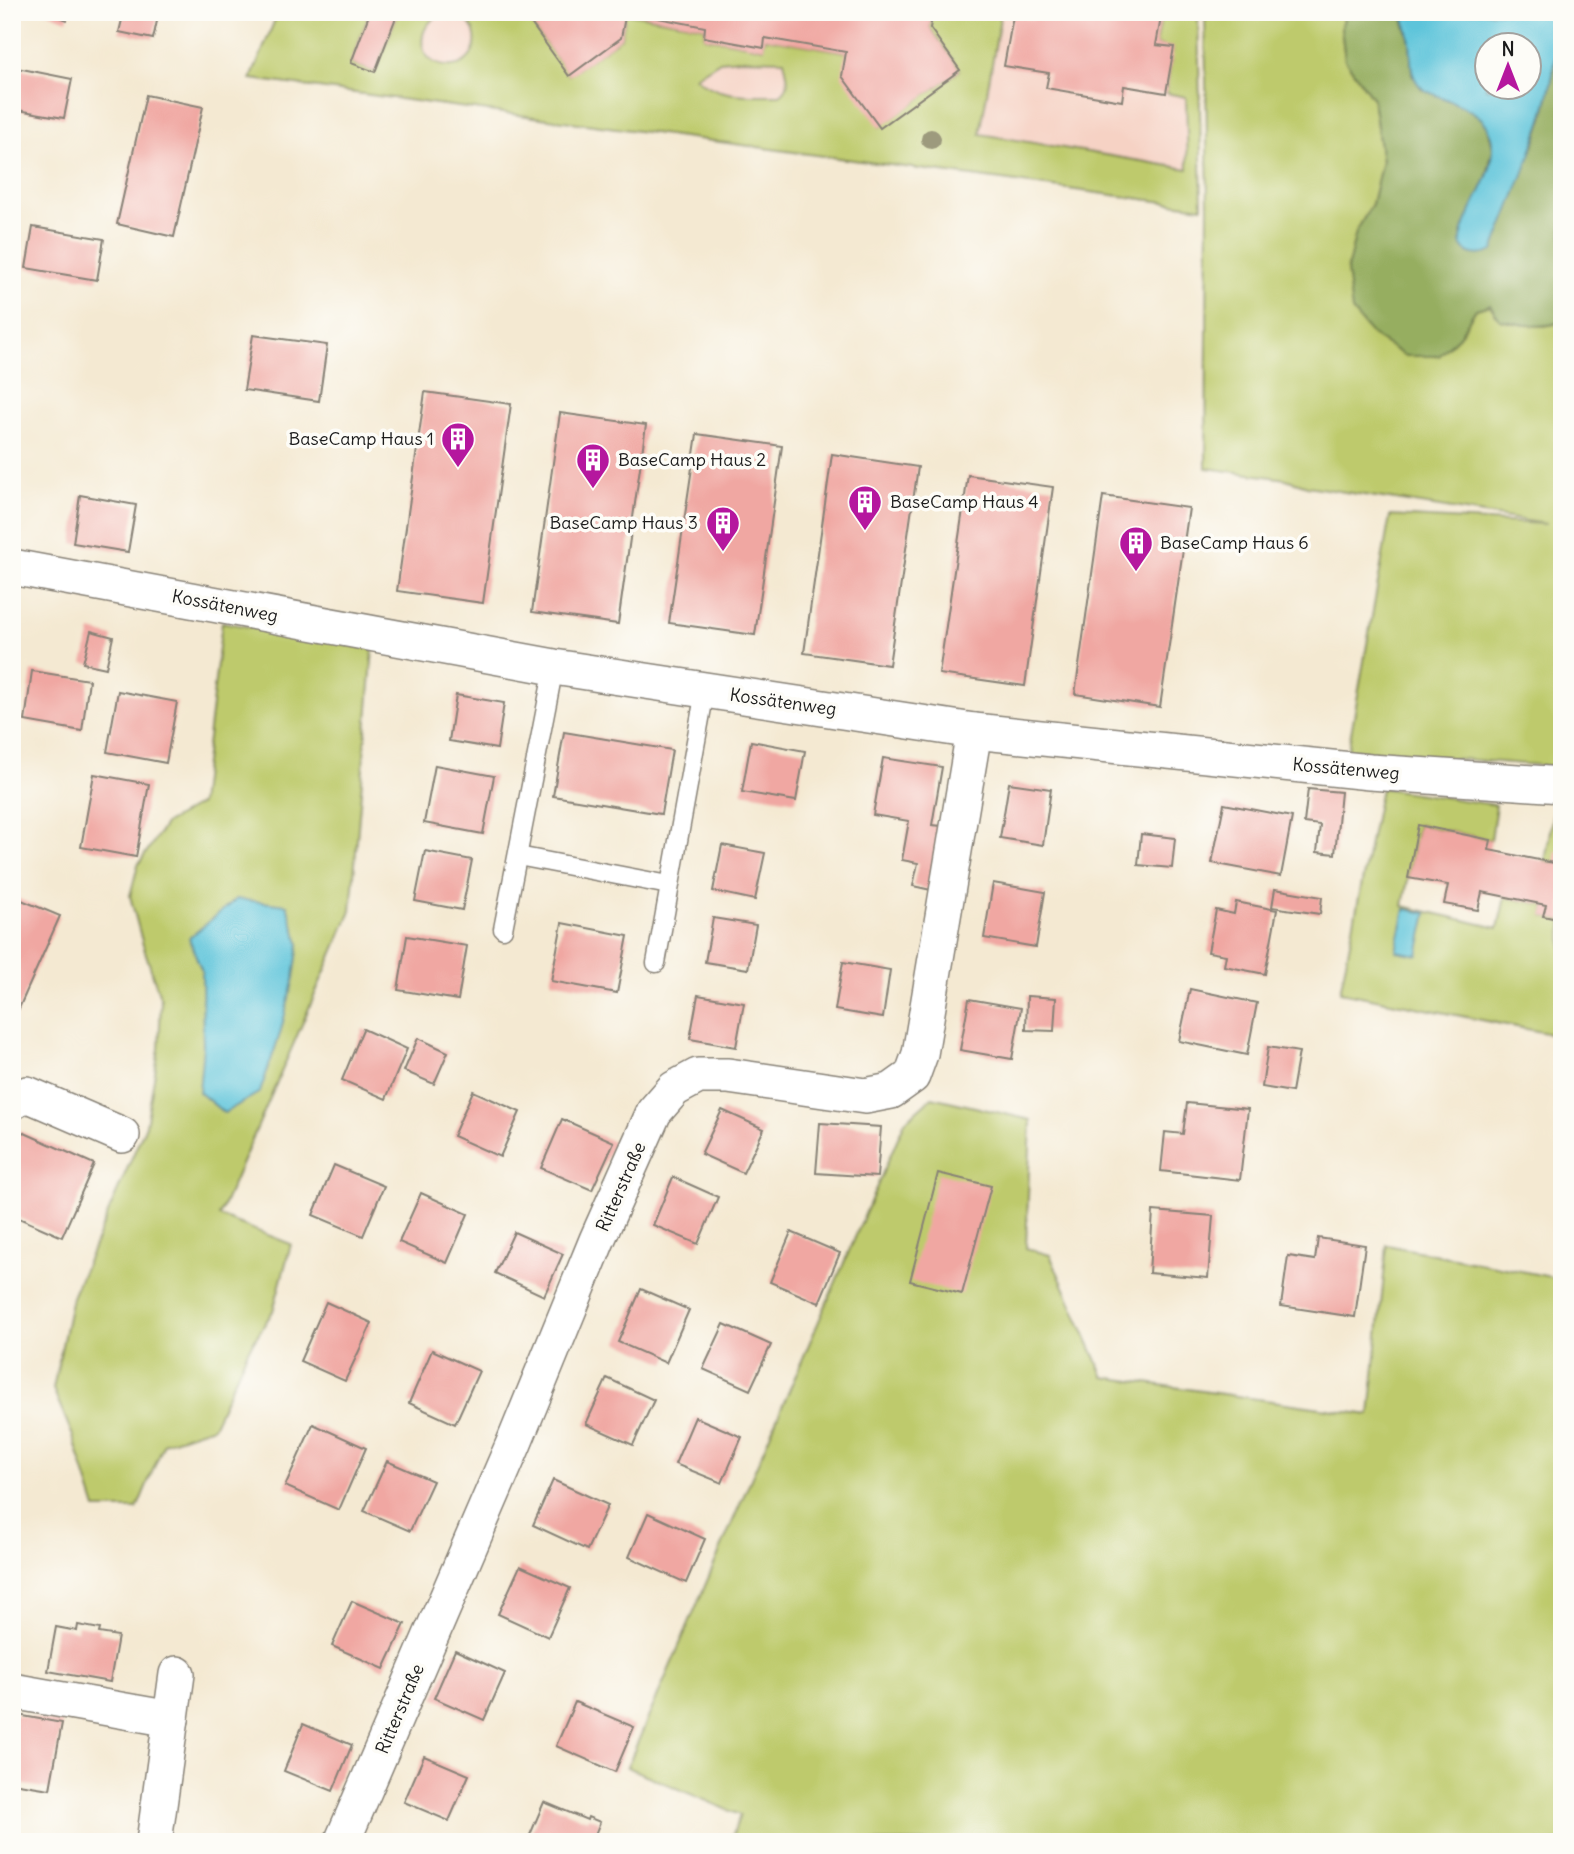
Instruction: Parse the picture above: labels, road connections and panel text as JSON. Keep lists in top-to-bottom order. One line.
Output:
{"streets":{"street":["Kossätenweg","Ritterstraße"]},"crossings":[["Kossätenweg","Ritterstraße"]],"places":{"building":["BaseCamp Haus 1","BaseCamp Haus 2","BaseCamp Haus 4","BaseCamp Haus 3","BaseCamp Haus 6"]},"north":"top"}
